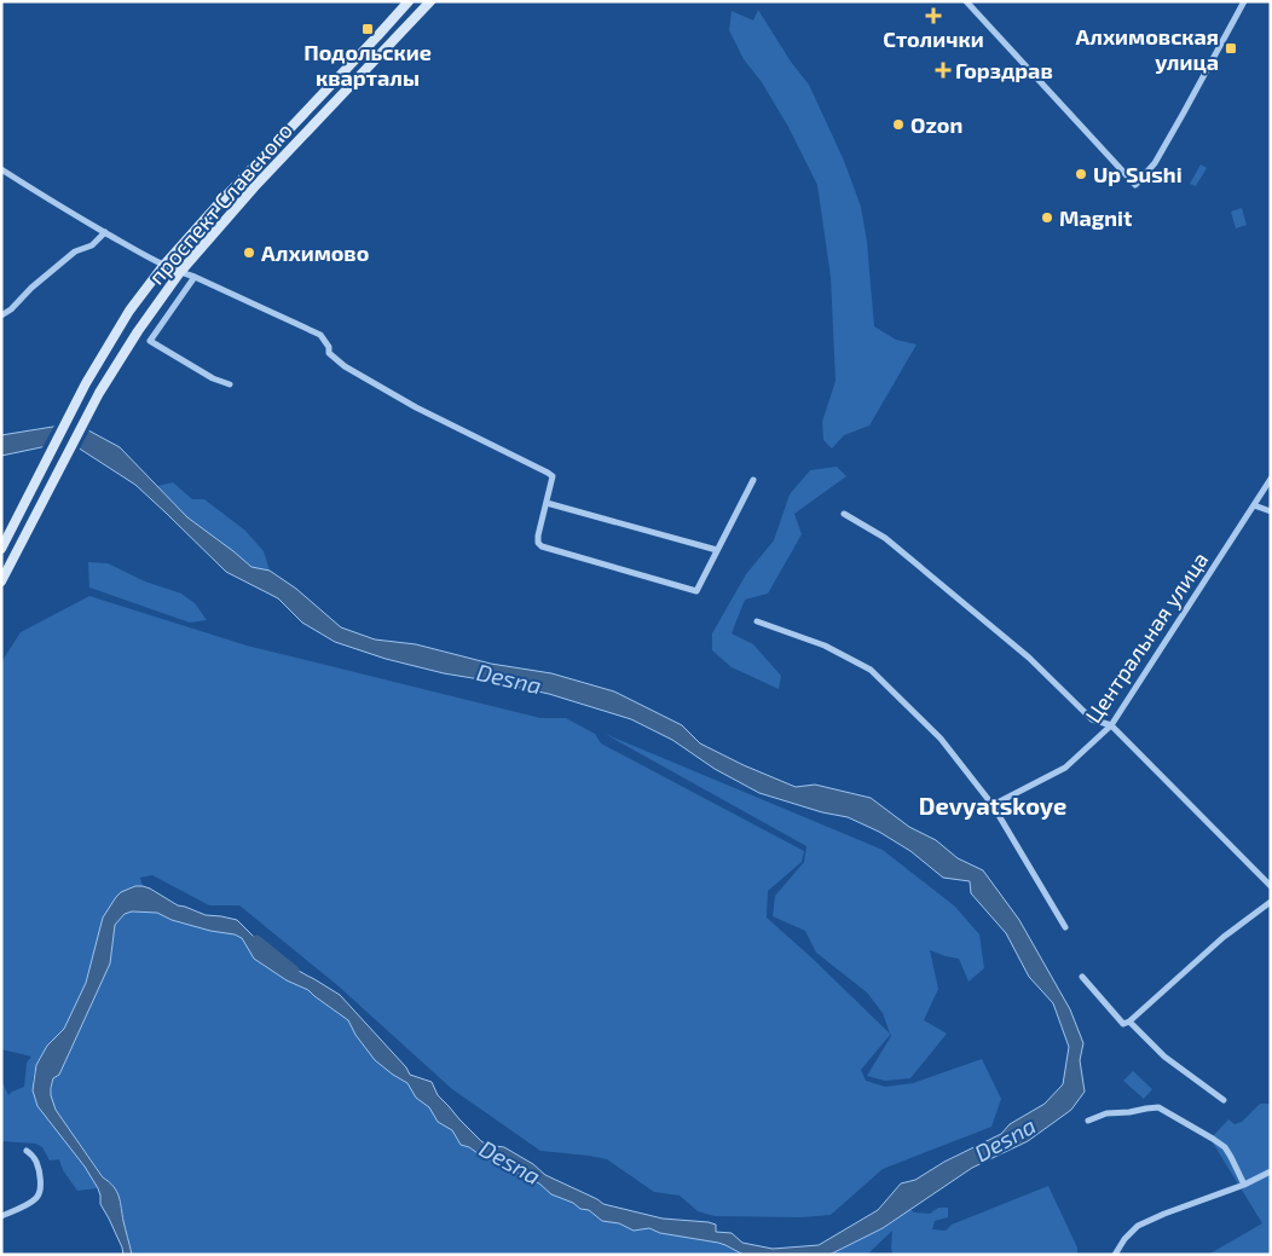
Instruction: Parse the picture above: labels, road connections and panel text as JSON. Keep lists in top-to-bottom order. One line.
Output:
{"streets":{"main road":["проспект Славского"],"street":["Центральная улица"]},"districts":["Devyatskoye"],"water":["Desna"],"places":{"health":["Столички","Горздрав"],"transit":["Подольские кварталы","Алхимовская улица"],"other":["Ozon","Up Sushi","Magnit","Алхимово"]}}
